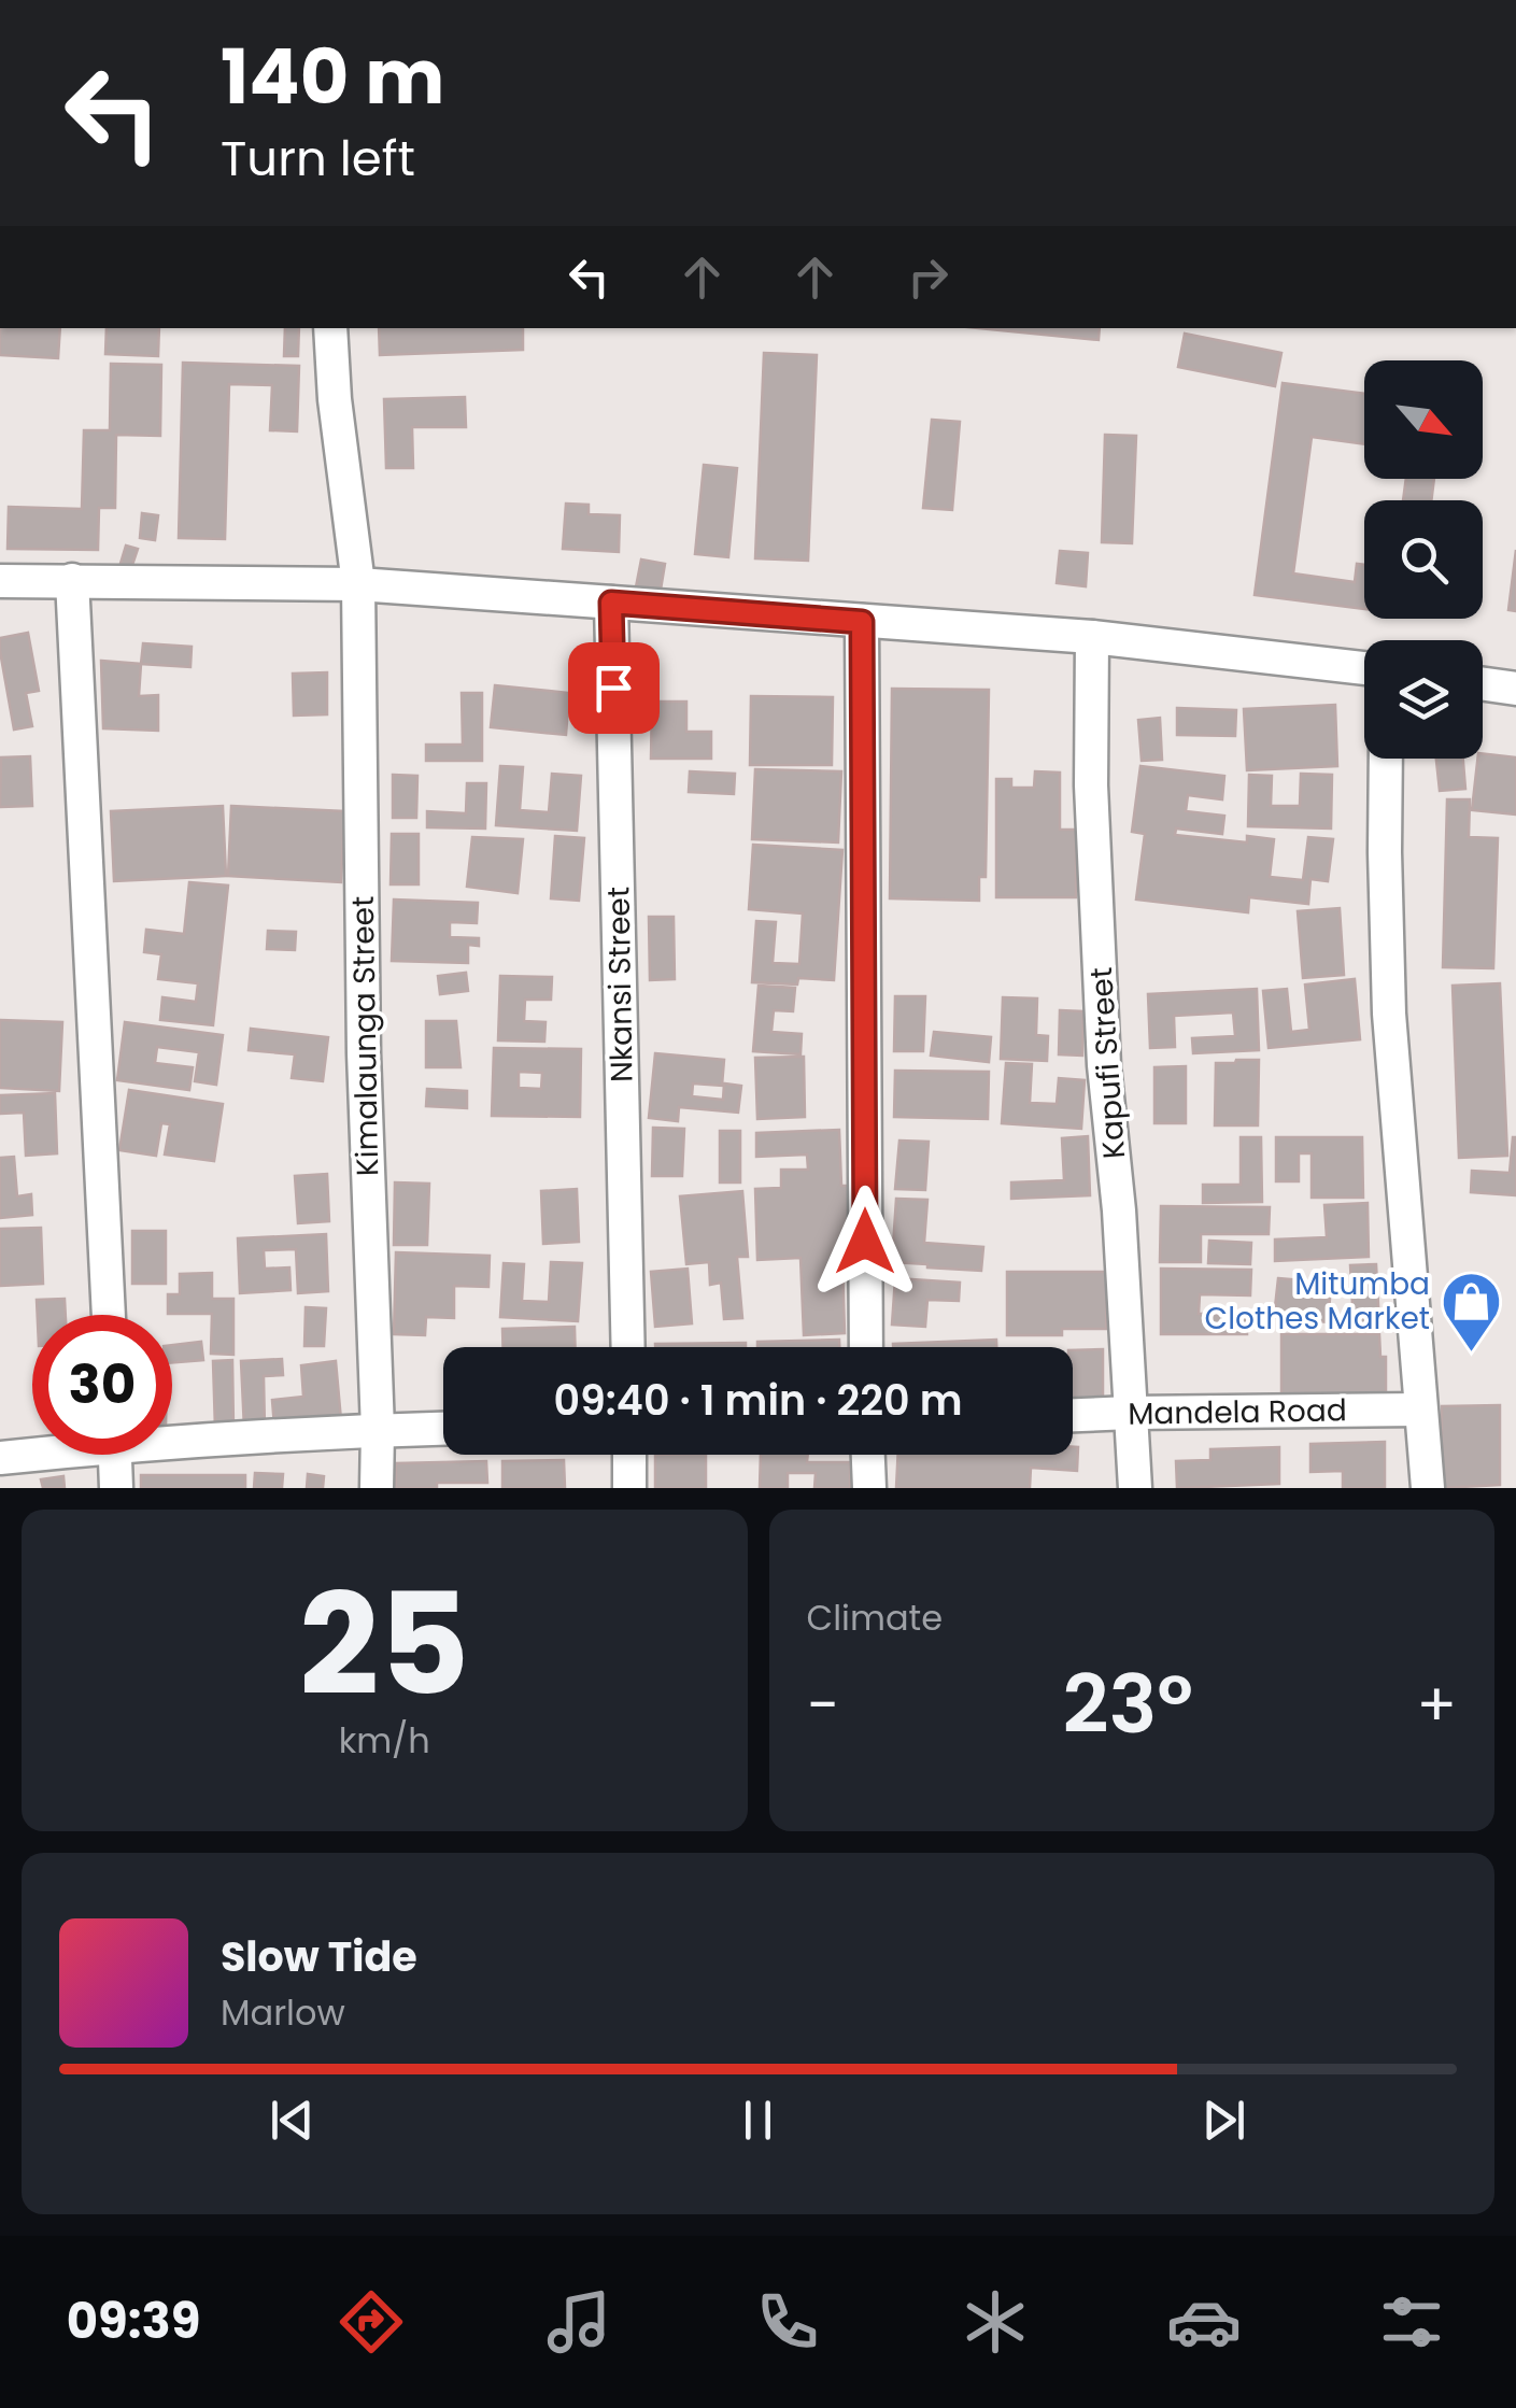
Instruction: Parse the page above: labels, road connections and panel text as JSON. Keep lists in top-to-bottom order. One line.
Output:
{"streets":{"street":["Nkansi Street","Kimalaunga Street","Kapufi Street","Mandela Road"]},"crossings":[["Kapufi Street","Mandela Road"]],"places":{"shop":["Mitumba Clothes Market"]},"north":"bottom right","page":{"turn":["140 m","Turn left"],"limit":"30","trip":"09:40 · 1 min · 220 m","tile":[["25","km/h"],"Climate"],"heat":["−","23°","+"],"song":["Slow Tide","Marlow"],"tabs":"09:39"}}
